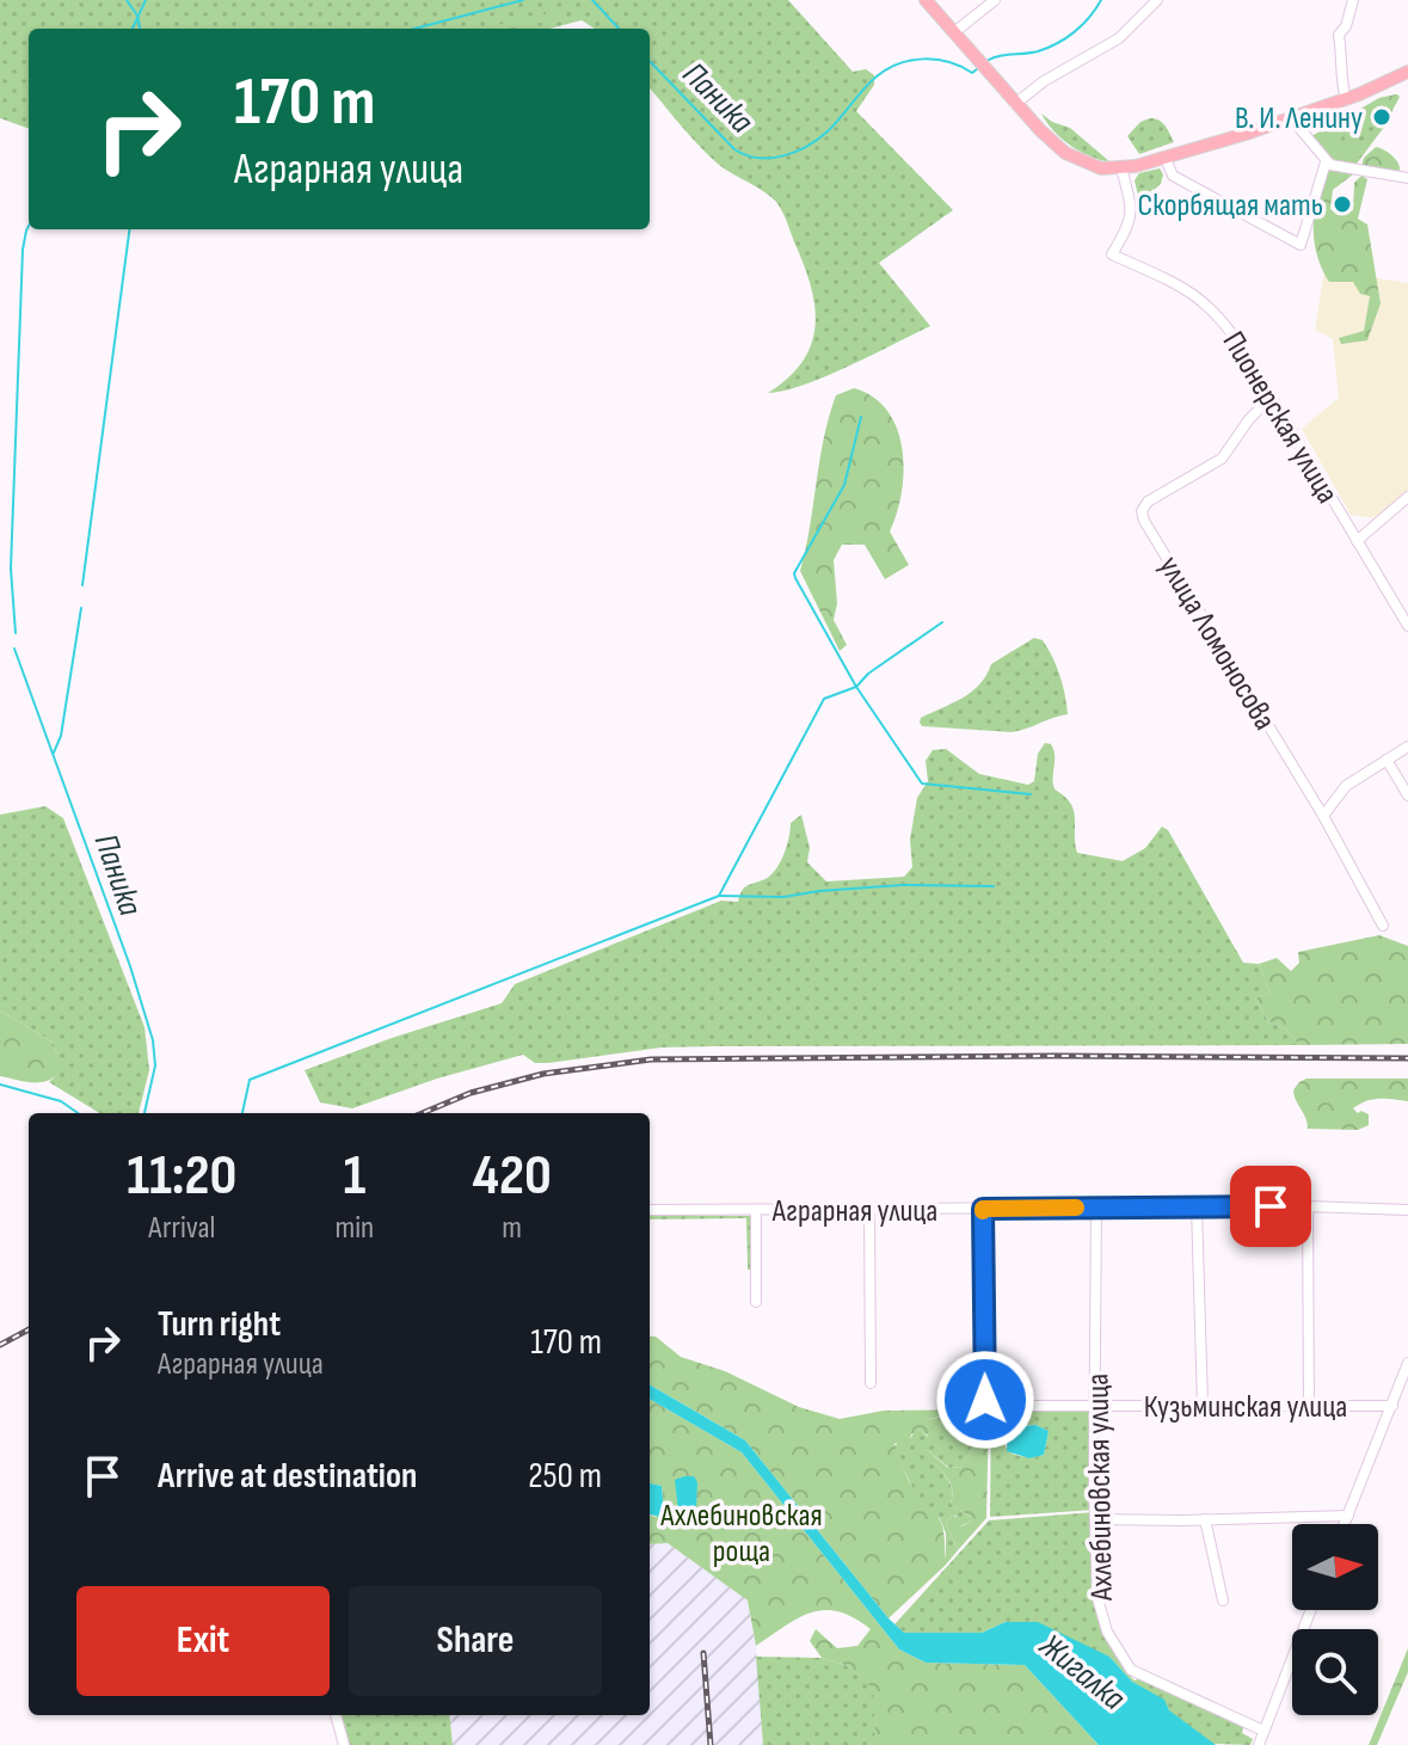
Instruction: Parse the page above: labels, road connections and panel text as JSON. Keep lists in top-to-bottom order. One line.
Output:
{"streets":{"street":["Пионерская улица","улица Ломоносова","Аграрная улица","Кузьминская улица","Ахлебиновская улица"]},"crossings":[["Пионерская улица","улица Ломоносова"],["Аграрная улица","Кузьминская улица"],["Аграрная улица","Ахлебиновская улица"],["Кузьминская улица","Ахлебиновская улица"]],"water":["Паника","Жигалка"],"parks":["Ахлебиновская роща"],"places":["В. И. Ленину","Скорбящая мать"],"north":"right","page":{"turn":["170 m","Аграрная улица"],"eta":["11:20","Arrival","1","min","420","m"],"list":[{"name":"Turn right","note":"Аграрная улица","value":"170 m"},{"name":"Arrive at destination","value":"250 m"}],"buttons":["Exit","Share"]}}
